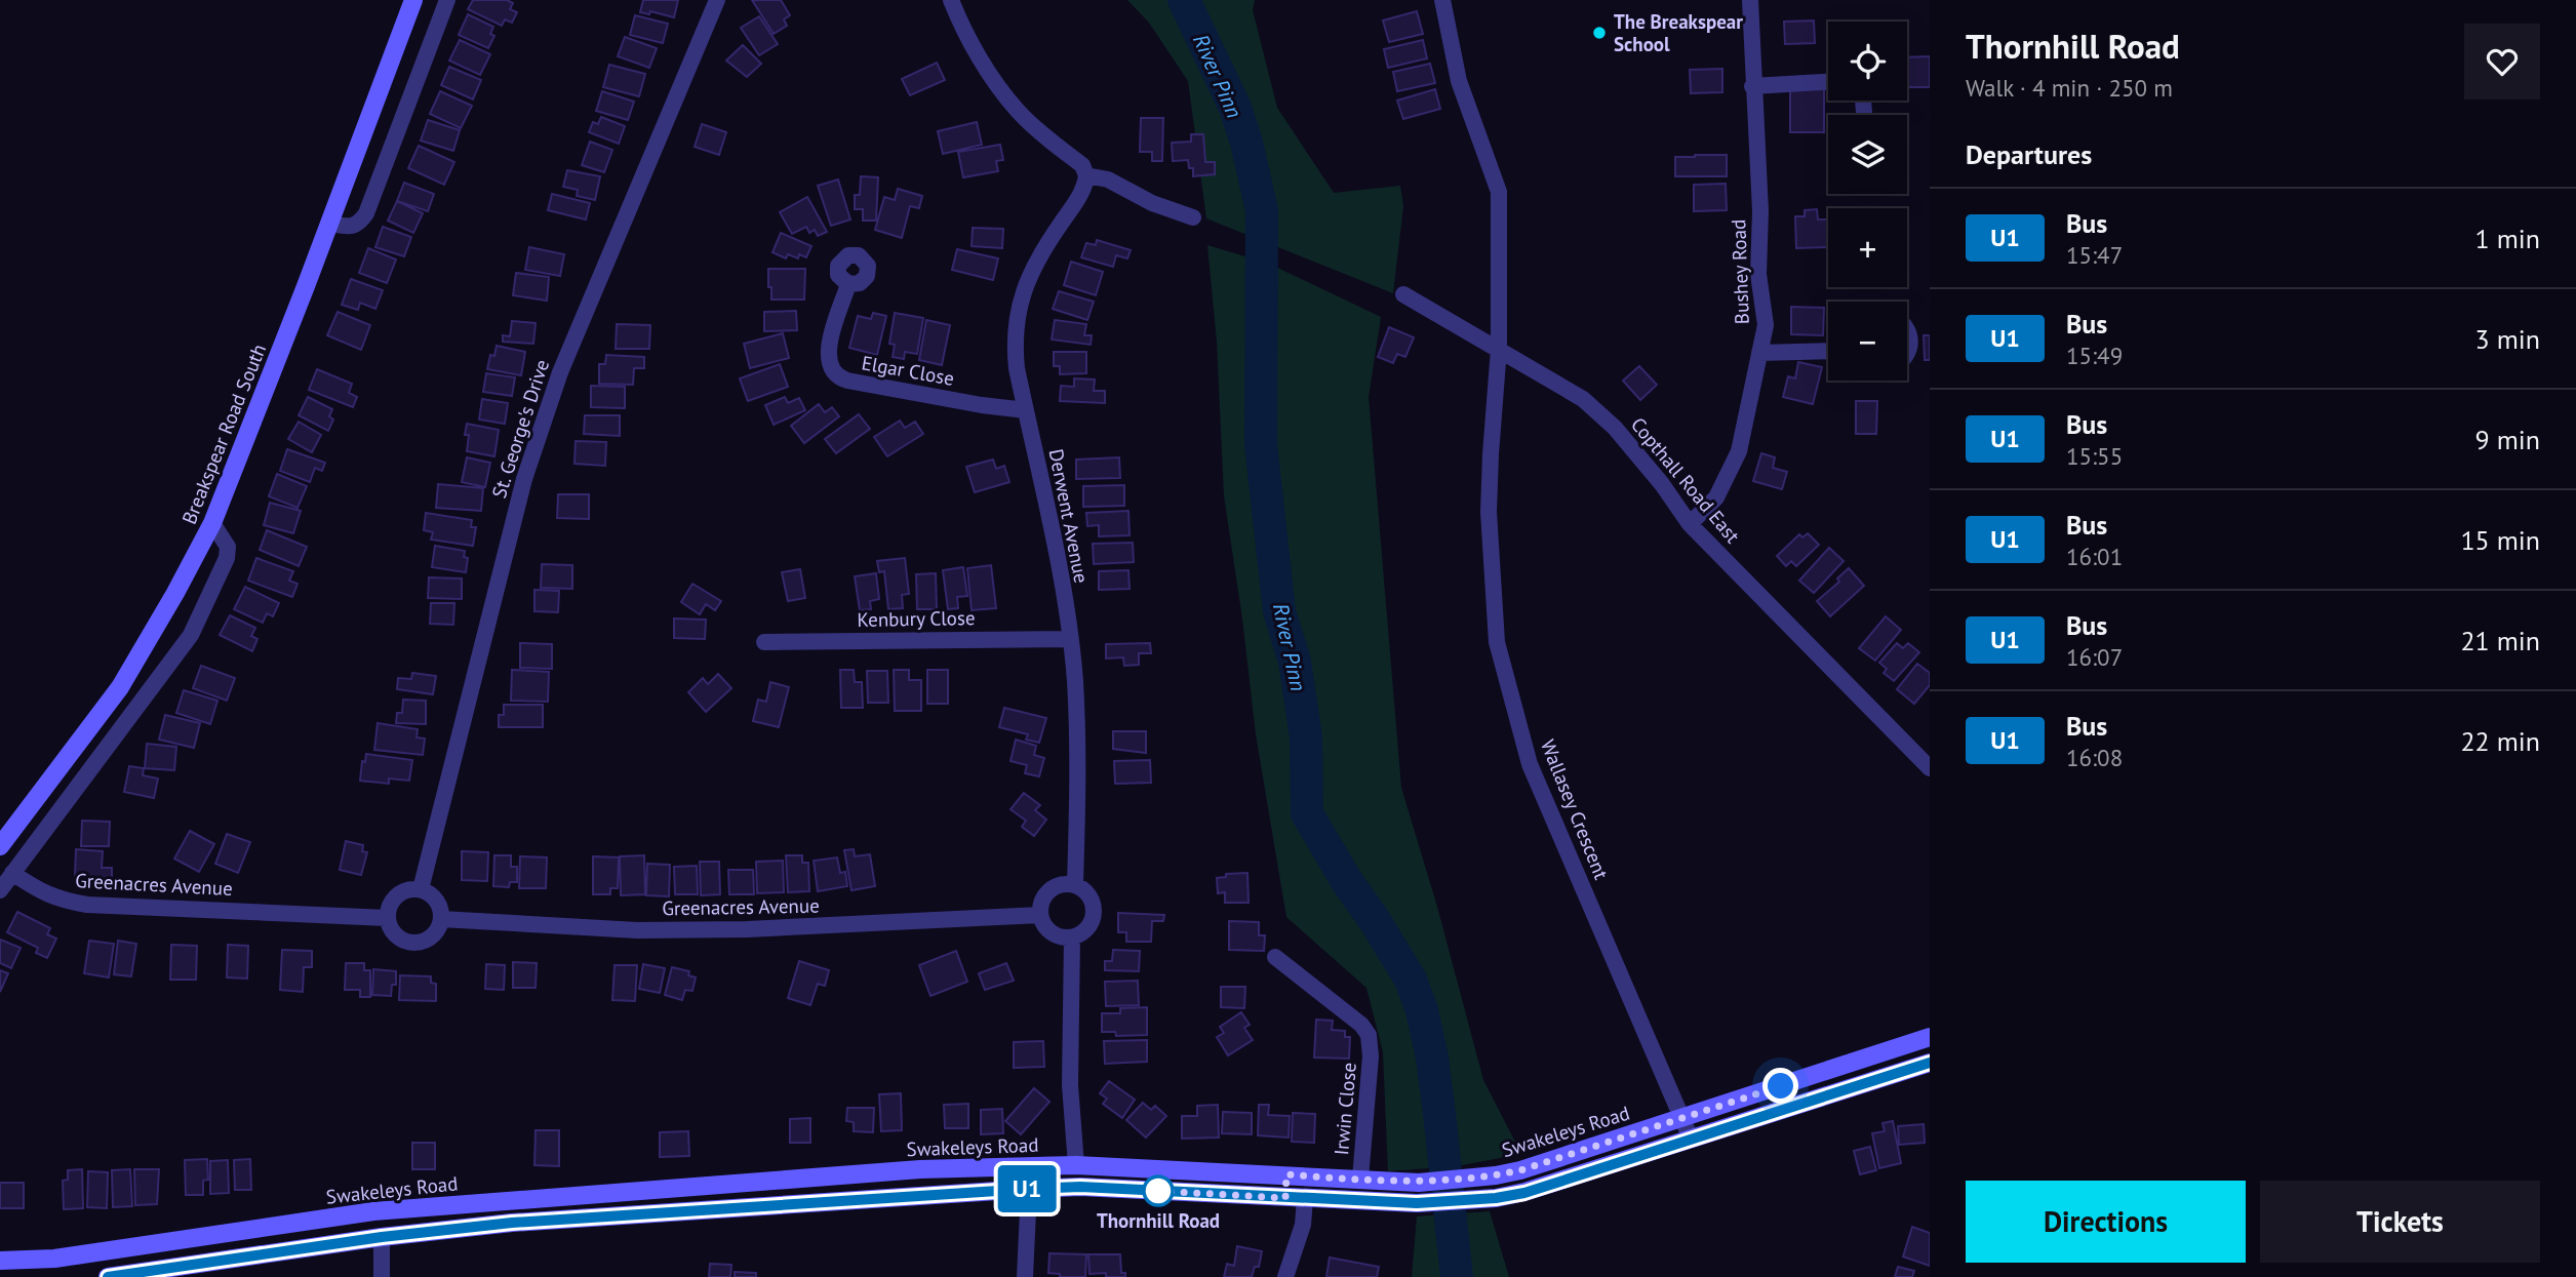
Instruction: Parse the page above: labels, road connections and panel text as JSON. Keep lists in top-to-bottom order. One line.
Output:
{"streets":{"main road":["Breakspear Road South","Swakeleys Road"],"street":["Bushey Road","Elgar Close","St. George's Drive","Copthall Road East","Derwent Avenue","Kenbury Close","Wallasey Crescent","Greenacres Avenue","Irwin Close"]},"crossings":[["Bushey Road","Copthall Road East"],["Elgar Close","Derwent Avenue"],["St. George's Drive","Greenacres Avenue"],["Copthall Road East","Wallasey Crescent"],["Derwent Avenue","Kenbury Close"],["Derwent Avenue","Greenacres Avenue"],["Wallasey Crescent","Swakeleys Road"],["Irwin Close","Swakeleys Road"]],"water":["River Pinn"],"places":["The Breakspear School","Thornhill Road"],"lines":["bus line U1"],"page":{"on_map":"U1","heading":[["Thornhill Road","Walk · 4 min · 250 m"],"Departures"],"map_buttons":["+","−"],"list":[{"mark":"U1","name":"Bus","note":"15:47","value":"1 min"},{"mark":"U1","name":"Bus","note":"15:49","value":"3 min"},{"mark":"U1","name":"Bus","note":"15:55","value":"9 min"},{"mark":"U1","name":"Bus","note":"16:01","value":"15 min"},{"mark":"U1","name":"Bus","note":"16:07","value":"21 min"},{"mark":"U1","name":"Bus","note":"16:08","value":"22 min"}],"buttons":["Directions","Tickets"]}}
